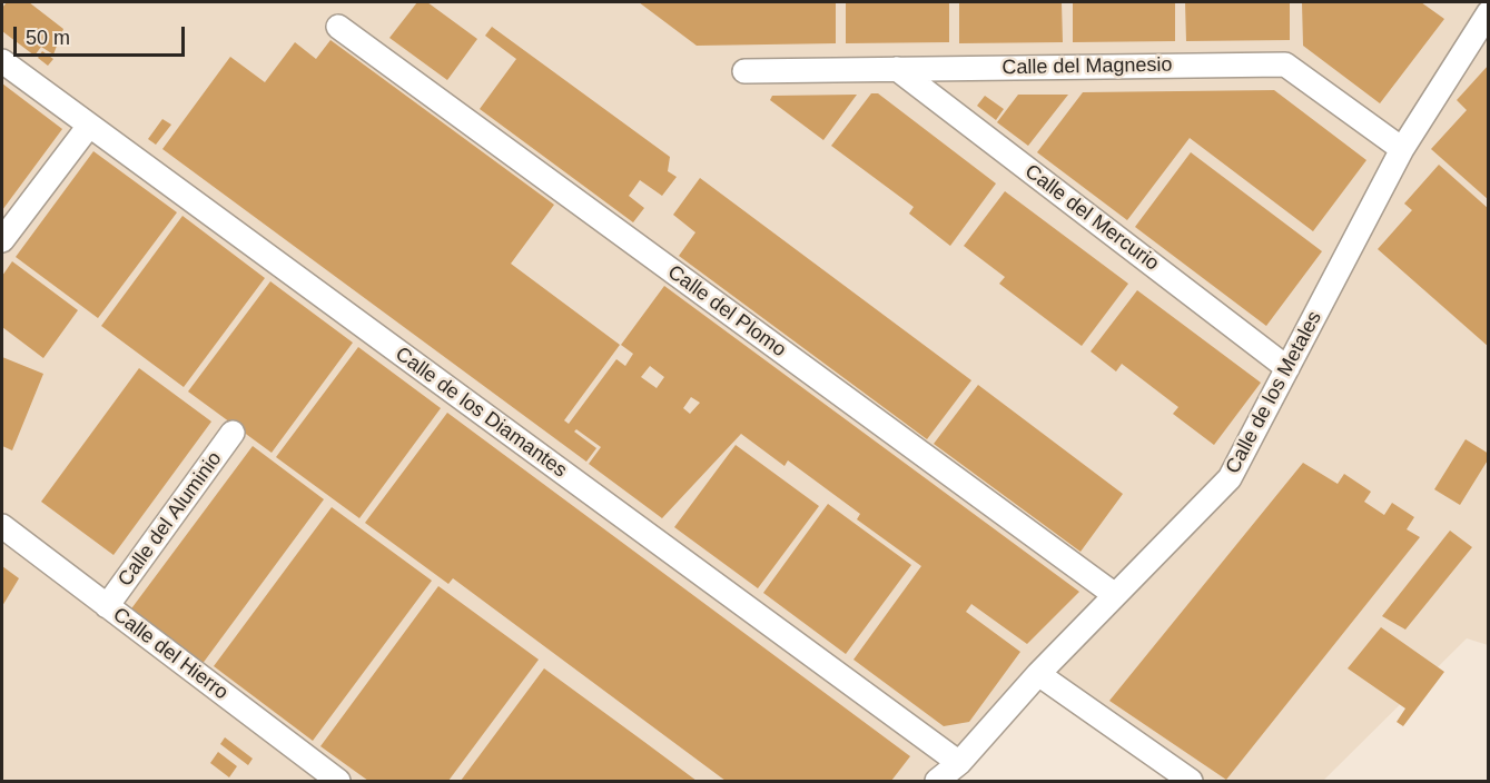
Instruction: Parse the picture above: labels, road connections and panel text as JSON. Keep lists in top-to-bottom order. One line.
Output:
{"streets":{"street":["Calle del Magnesio","Calle del Mercurio","Calle del Plomo","Calle de los Metales","Calle de los Diamantes","Calle del Aluminio","Calle del Hierro"]},"crossings":[["Calle del Magnesio","Calle del Mercurio"],["Calle del Magnesio","Calle de los Metales"],["Calle del Mercurio","Calle de los Metales"],["Calle del Plomo","Calle de los Metales"],["Calle de los Metales","Calle de los Diamantes"],["Calle del Aluminio","Calle del Hierro"]],"scale_bar":"50 m"}
